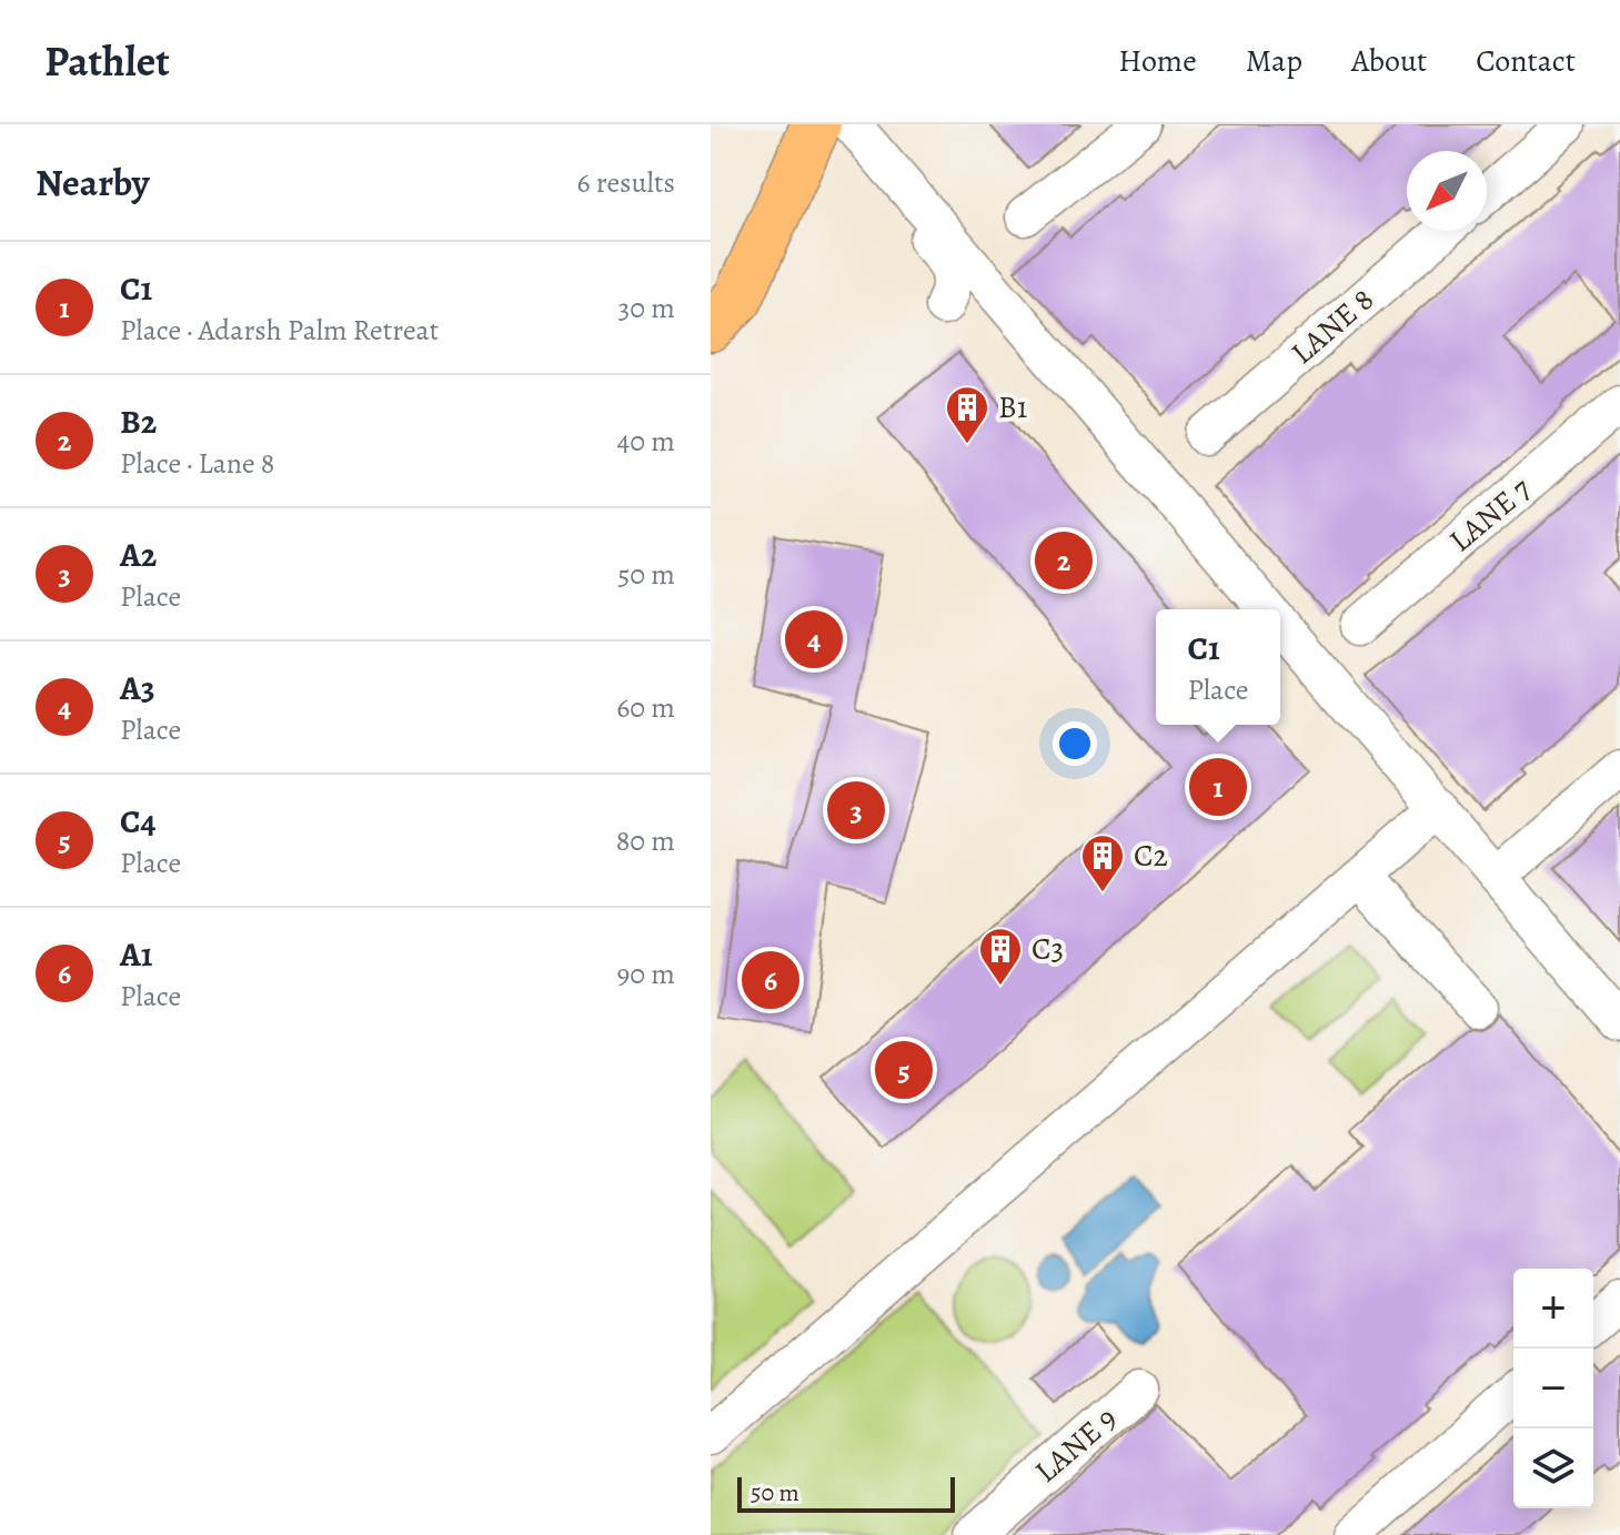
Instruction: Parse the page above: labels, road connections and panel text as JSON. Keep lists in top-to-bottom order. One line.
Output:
{"streets":{"street":["LANE 8","LANE 7","LANE 9"]},"places":{"building":["B1","C2","C3"]},"scale_bar":"50 m","north":"bottom left","page":{"header":"Pathlet","nav":["Home","Map","About","Contact"],"heading":["Nearby","6 results"],"list":[{"mark":"1","name":"C1","note":"Place · Adarsh Palm Retreat","value":"30 m"},{"mark":"2","name":"B2","note":"Place · Lane 8","value":"40 m"},{"mark":"3","name":"A2","note":"Place","value":"50 m"},{"mark":"4","name":"A3","note":"Place","value":"60 m"},{"mark":"5","name":"C4","note":"Place","value":"80 m"},{"mark":"6","name":"A1","note":"Place","value":"90 m"}],"pins":["2","4","1","3","6","5"],"popup":["C1","Place"],"map_buttons":["+","−"],"scale":"50 m"}}
